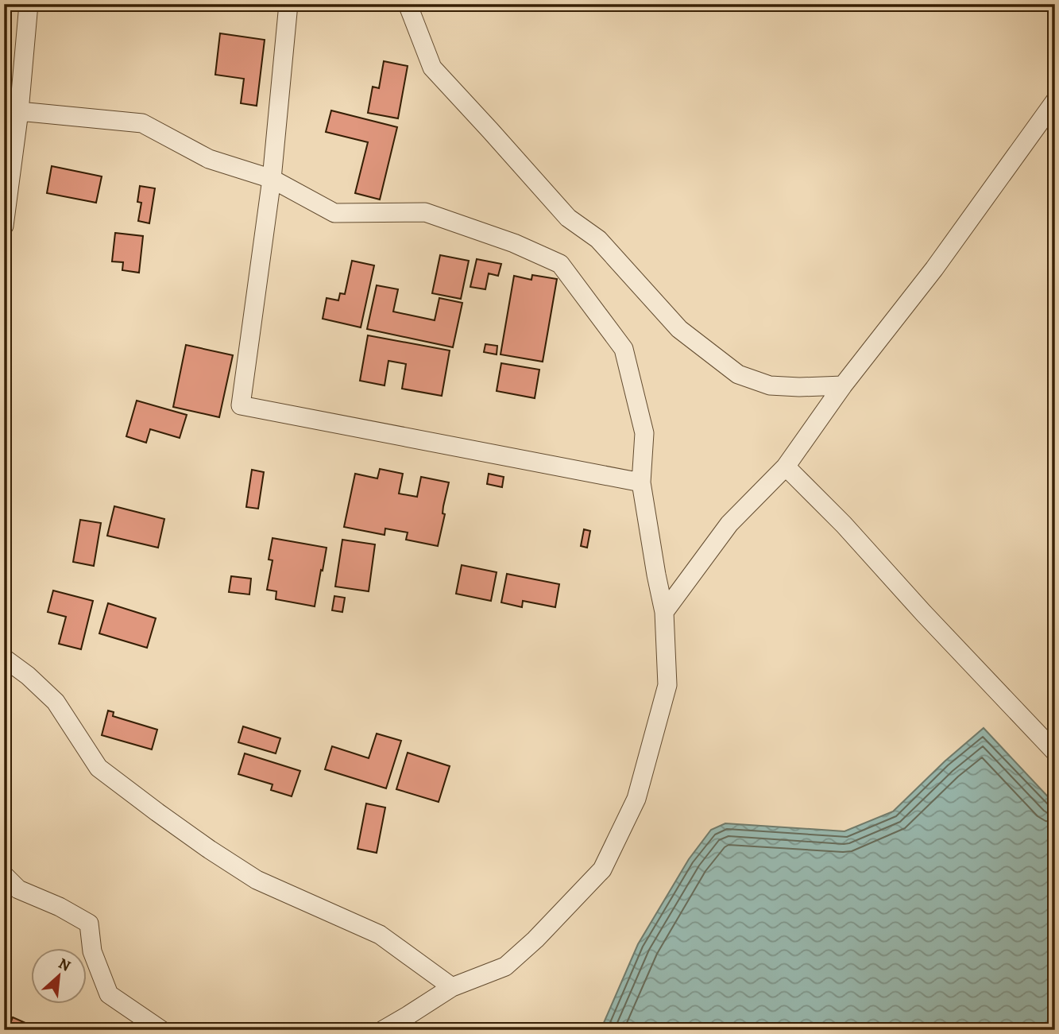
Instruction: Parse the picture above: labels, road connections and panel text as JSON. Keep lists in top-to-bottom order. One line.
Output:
{"north":"top right"}
